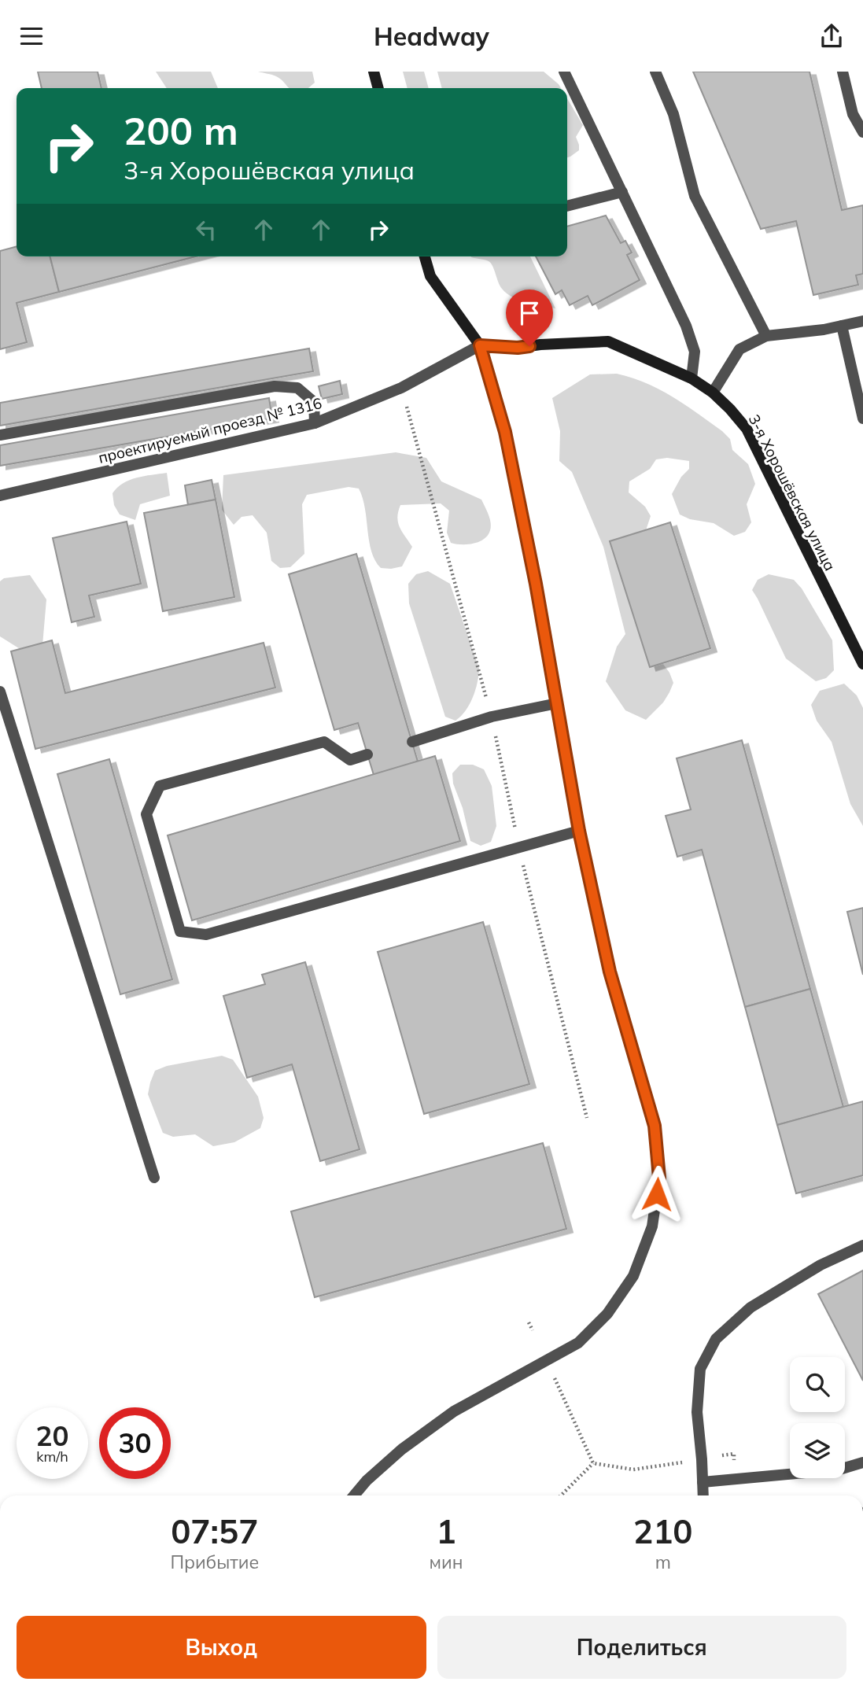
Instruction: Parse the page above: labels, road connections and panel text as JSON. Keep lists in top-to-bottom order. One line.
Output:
{"streets":{"street":["проектируемый проезд № 1316","3-я Хорошёвская улица"]},"crossings":[["проектируемый проезд № 1316","3-я Хорошёвская улица"]],"page":{"header":"Headway","turn":["200 m","3-я Хорошёвская улица"],"speed":"20 km/h","limit":"30","eta":["07:57","Прибытие","1","мин","210","m"],"buttons":["Выход","Поделиться"]}}
